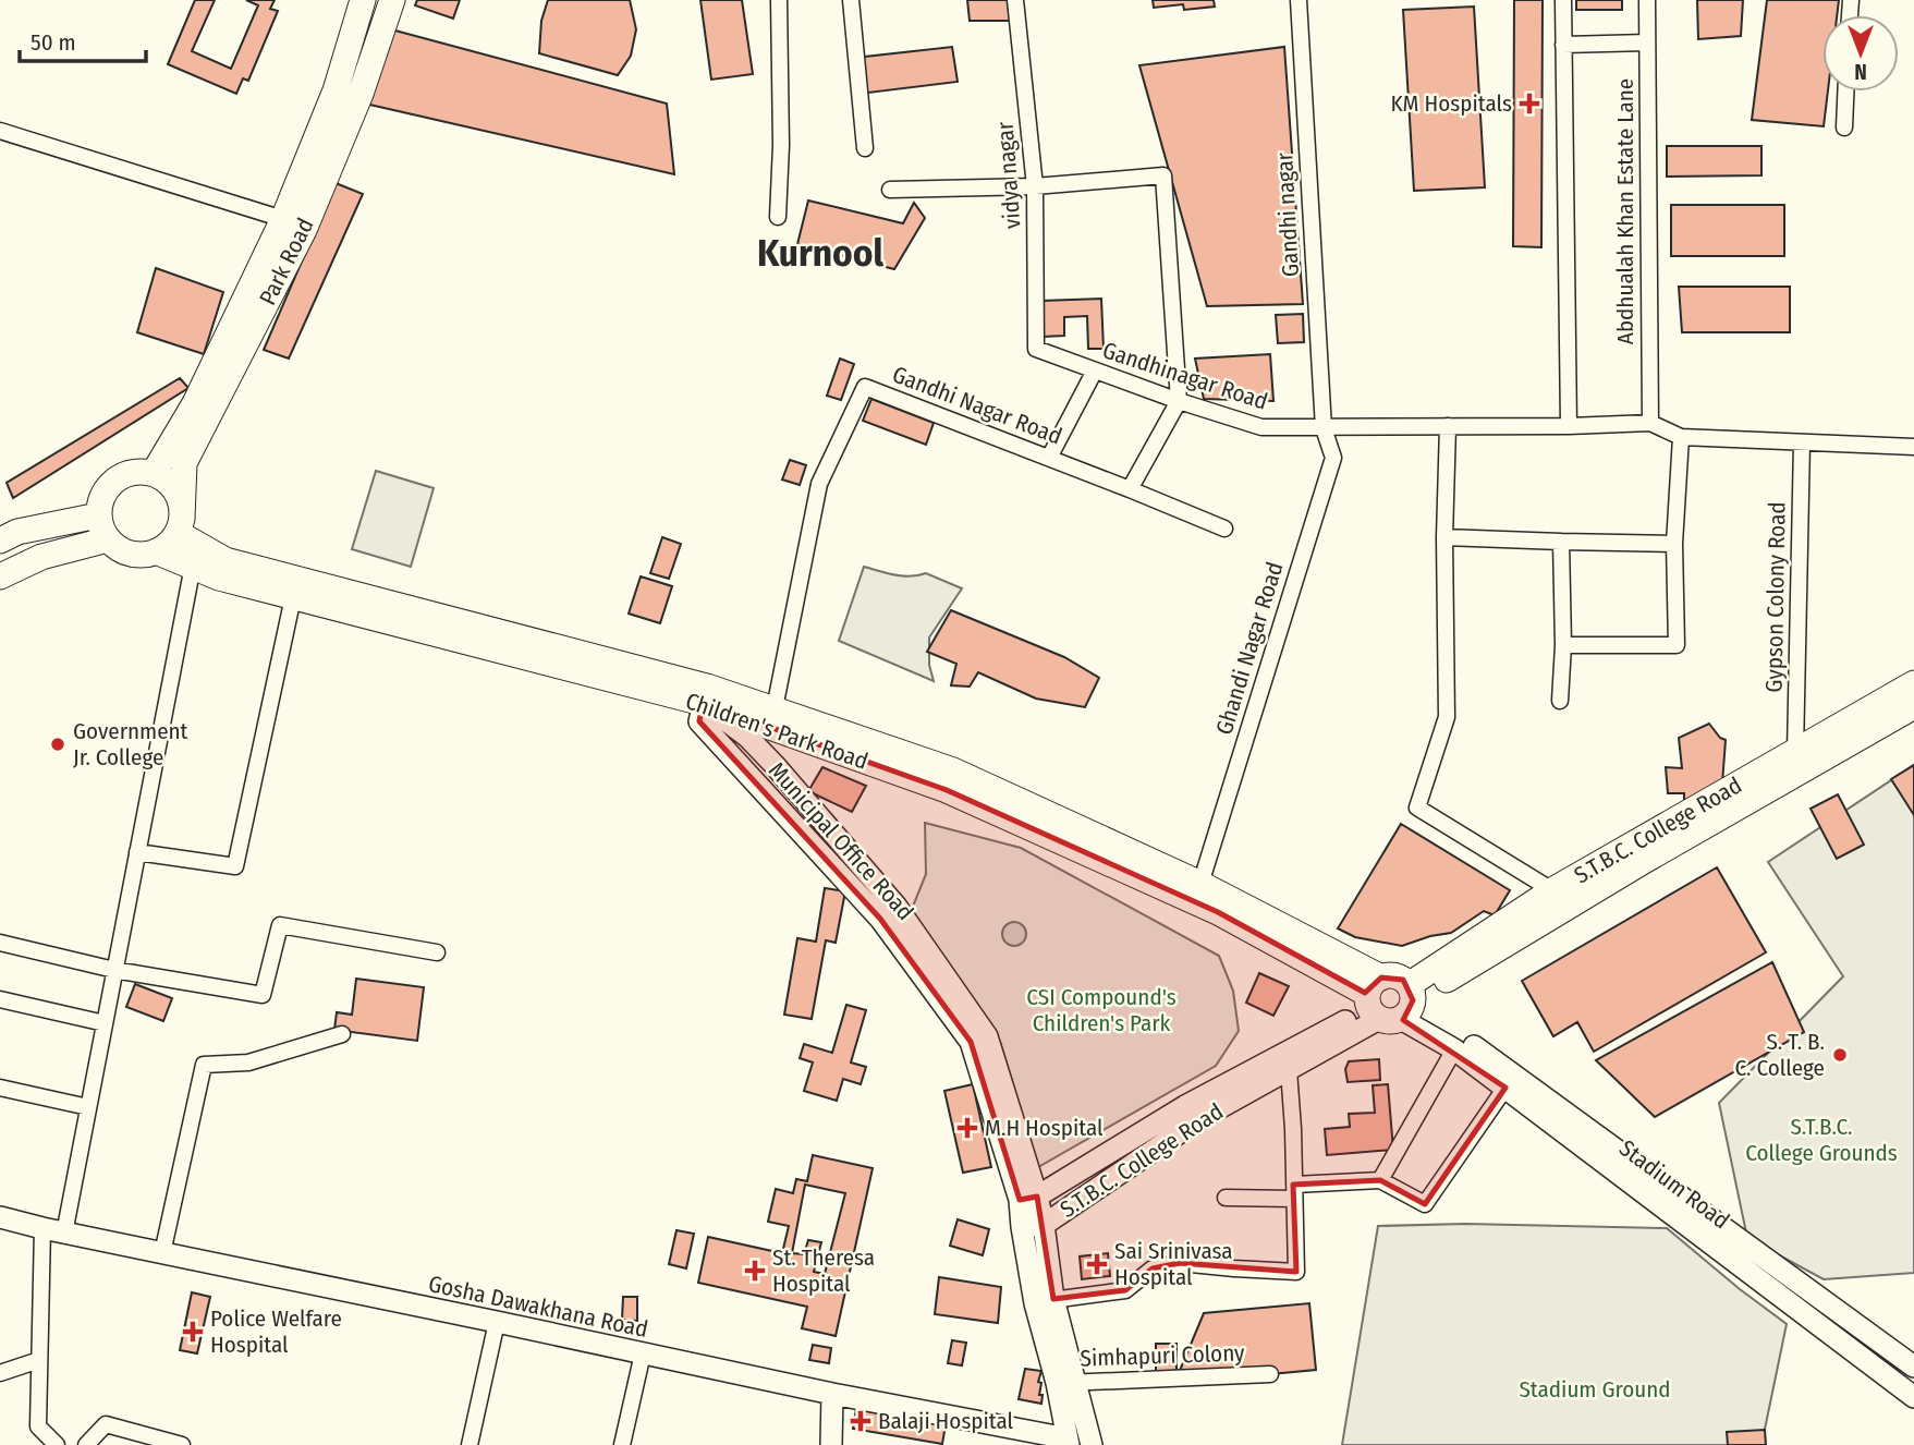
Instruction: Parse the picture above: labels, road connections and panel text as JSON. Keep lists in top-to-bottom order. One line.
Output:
{"streets":{"main road":["Park Road","Children's Park Road","S.T.B.C. College Road"],"street":["vidya nagar","Abdhualah Khan Estate Lane","Gandhi nagar","Gandhinagar Road","Gandhi Nagar Road","Gypson Colony Road","Ghandi Nagar Road","Municipal Office Road","Stadium Road","Gosha Dawakhana Road","Simhapuri Colony"]},"crossings":[["vidya nagar","Gandhinagar Road"],["Gandhi nagar","Gandhinagar Road"],["Gandhi nagar","Ghandi Nagar Road"],["Park Road","Children's Park Road"],["Gandhinagar Road","Ghandi Nagar Road"],["Gandhi Nagar Road","Children's Park Road"],["Gypson Colony Road","S.T.B.C. College Road"],["Ghandi Nagar Road","Children's Park Road"],["Children's Park Road","S.T.B.C. College Road"],["Children's Park Road","Municipal Office Road"],["Children's Park Road","Stadium Road"],["S.T.B.C. College Road","Municipal Office Road"],["S.T.B.C. College Road","Stadium Road"],["Municipal Office Road","Gosha Dawakhana Road"],["Municipal Office Road","Simhapuri Colony"]],"districts":["Kurnool"],"parks":["CSI Compound's Children's Park","S.T.B.C. College Grounds","Stadium Ground"],"places":{"health":["KM Hospitals","M.H Hospital","Sai Srinivasa Hospital","St. Theresa Hospital","Police Welfare Hospital","Balaji Hospital"],"other":["Government Jr. College","S. T. B. C. College"]},"scale_bar":"50 m","north":"bottom"}
